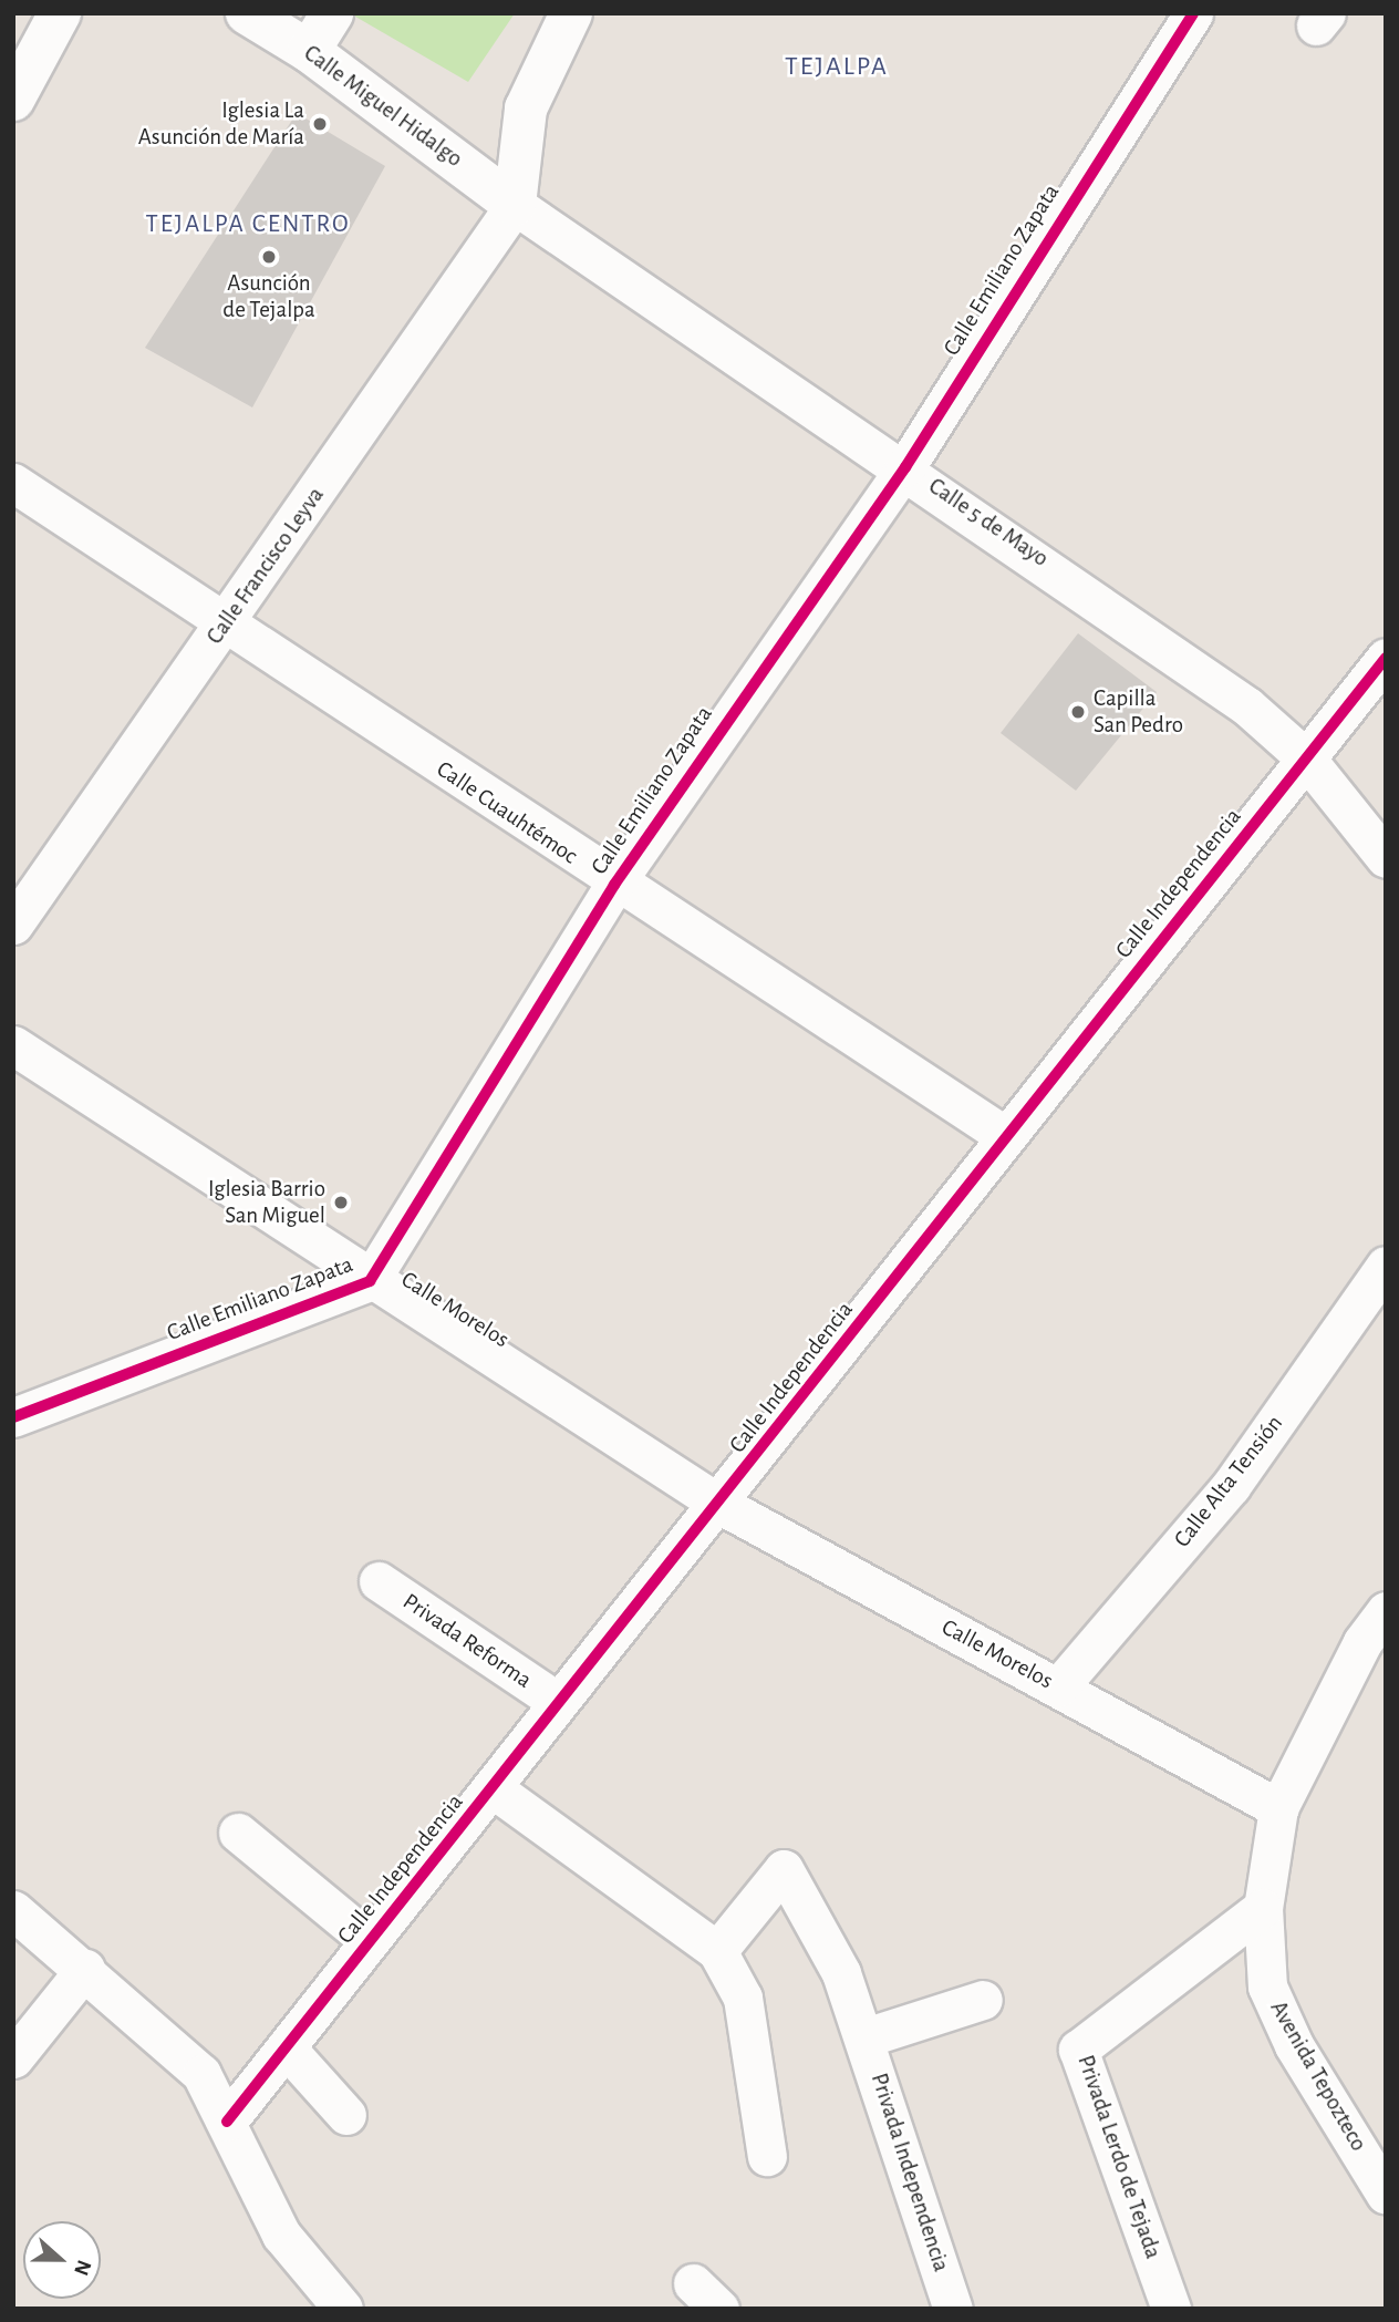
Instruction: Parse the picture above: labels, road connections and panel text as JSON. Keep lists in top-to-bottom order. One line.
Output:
{"streets":{"street":["Calle Miguel Hidalgo","Calle Emiliano Zapata","Calle 5 de Mayo","Calle Francisco Leyva","Calle Cuauhtémoc","Calle Independencia","Calle Morelos","Calle Alta Tensión","Privada Reforma","Avenida Tepozteco","Privada Lerdo de Tejada","Privada Independencia"]},"crossings":[["Calle Miguel Hidalgo","Calle 5 de Mayo"],["Calle Miguel Hidalgo","Calle Francisco Leyva"],["Calle Emiliano Zapata","Calle 5 de Mayo"],["Calle Emiliano Zapata","Calle Cuauhtémoc"],["Calle Emiliano Zapata","Calle Morelos"],["Calle 5 de Mayo","Calle Francisco Leyva"],["Calle 5 de Mayo","Calle Independencia"],["Calle Francisco Leyva","Calle Cuauhtémoc"],["Calle Cuauhtémoc","Calle Independencia"],["Calle Independencia","Calle Morelos"],["Calle Independencia","Privada Reforma"],["Calle Morelos","Calle Alta Tensión"],["Calle Morelos","Avenida Tepozteco"],["Avenida Tepozteco","Privada Lerdo de Tejada"]],"districts":["TEJALPA","TEJALPA CENTRO"],"places":["Iglesia La Asunción de María","Asunción de Tejalpa","Capilla San Pedro","Iglesia Barrio San Miguel"],"north":"right"}
